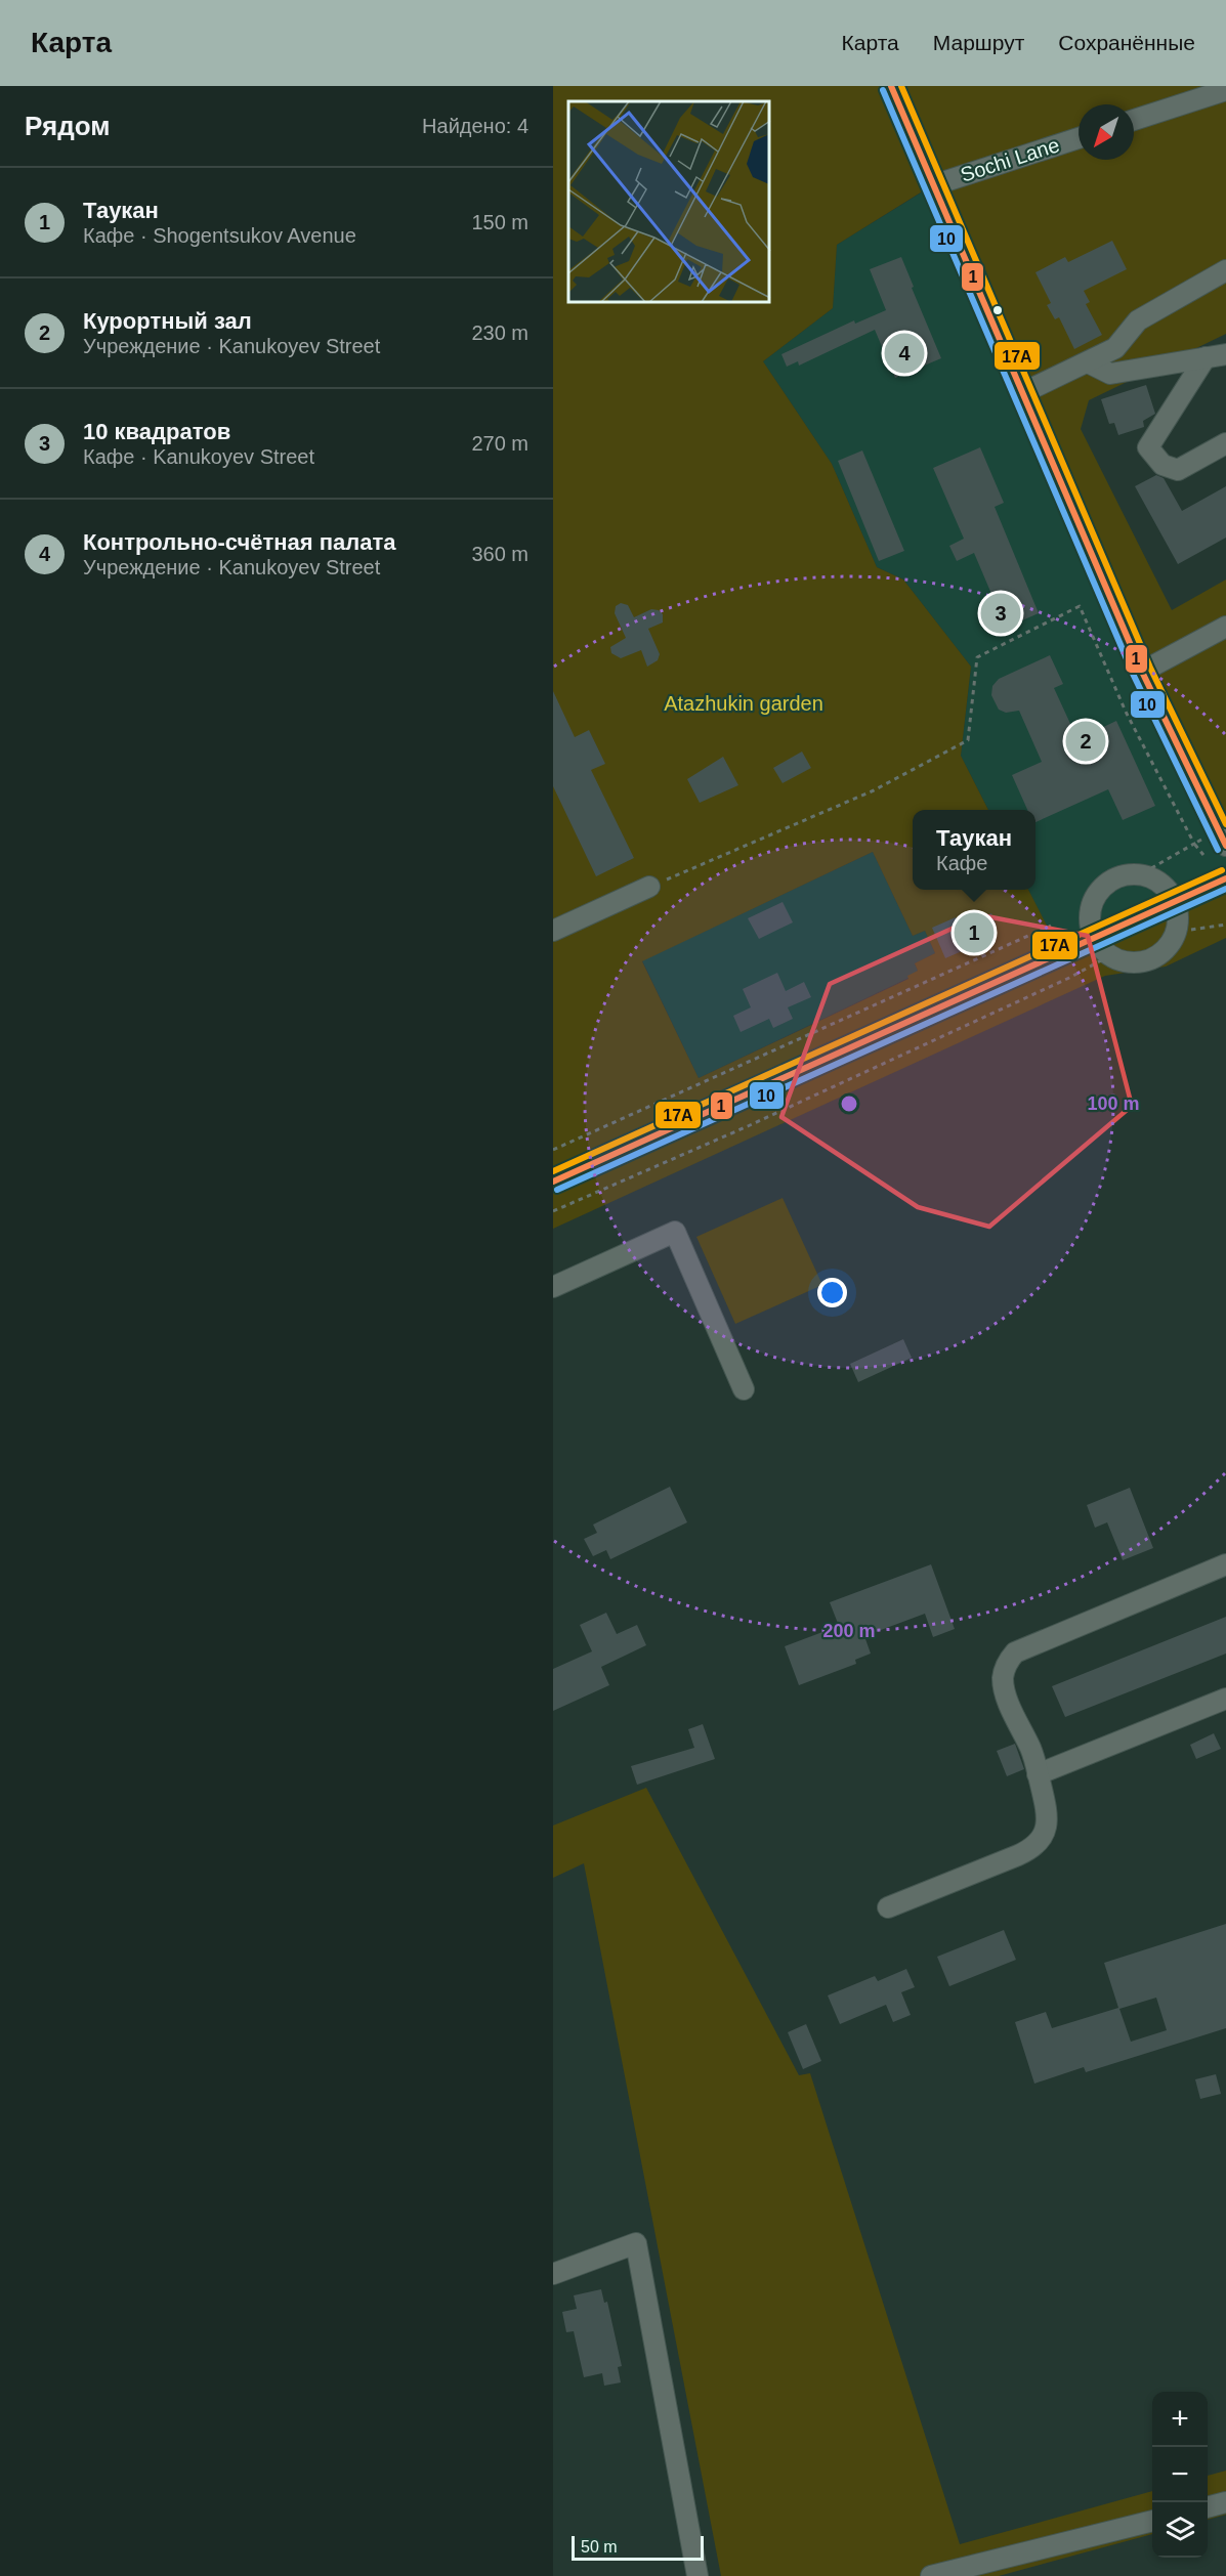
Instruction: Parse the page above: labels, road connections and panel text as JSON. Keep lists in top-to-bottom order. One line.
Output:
{"streets":{"street":["Sochi Lane"]},"parks":["Atazhukin garden"],"lines":["transit line 1","transit line 17А","transit line 10"],"scale_bar":"50 m","north":"bottom left","page":{"header":"Карта","nav":["Карта","Маршрут","Сохранённые"],"heading":["Рядом","Найдено: 4"],"list":[{"mark":"1","name":"Таукан","note":"Кафе · Shogentsukov Avenue","value":"150 m"},{"mark":"2","name":"Курортный зал","note":"Учреждение · Kanukoyev Street","value":"230 m"},{"mark":"3","name":"10 квадратов","note":"Кафе · Kanukoyev Street","value":"270 m"},{"mark":"4","name":"Контрольно-счётная палата","note":"Учреждение · Kanukoyev Street","value":"360 m"}],"pins":["4","3","2","1"],"popup":["Таукан","Кафе"],"map_buttons":["+","−"],"scale":"50 m"},"rings":["100 m","200 m"]}
